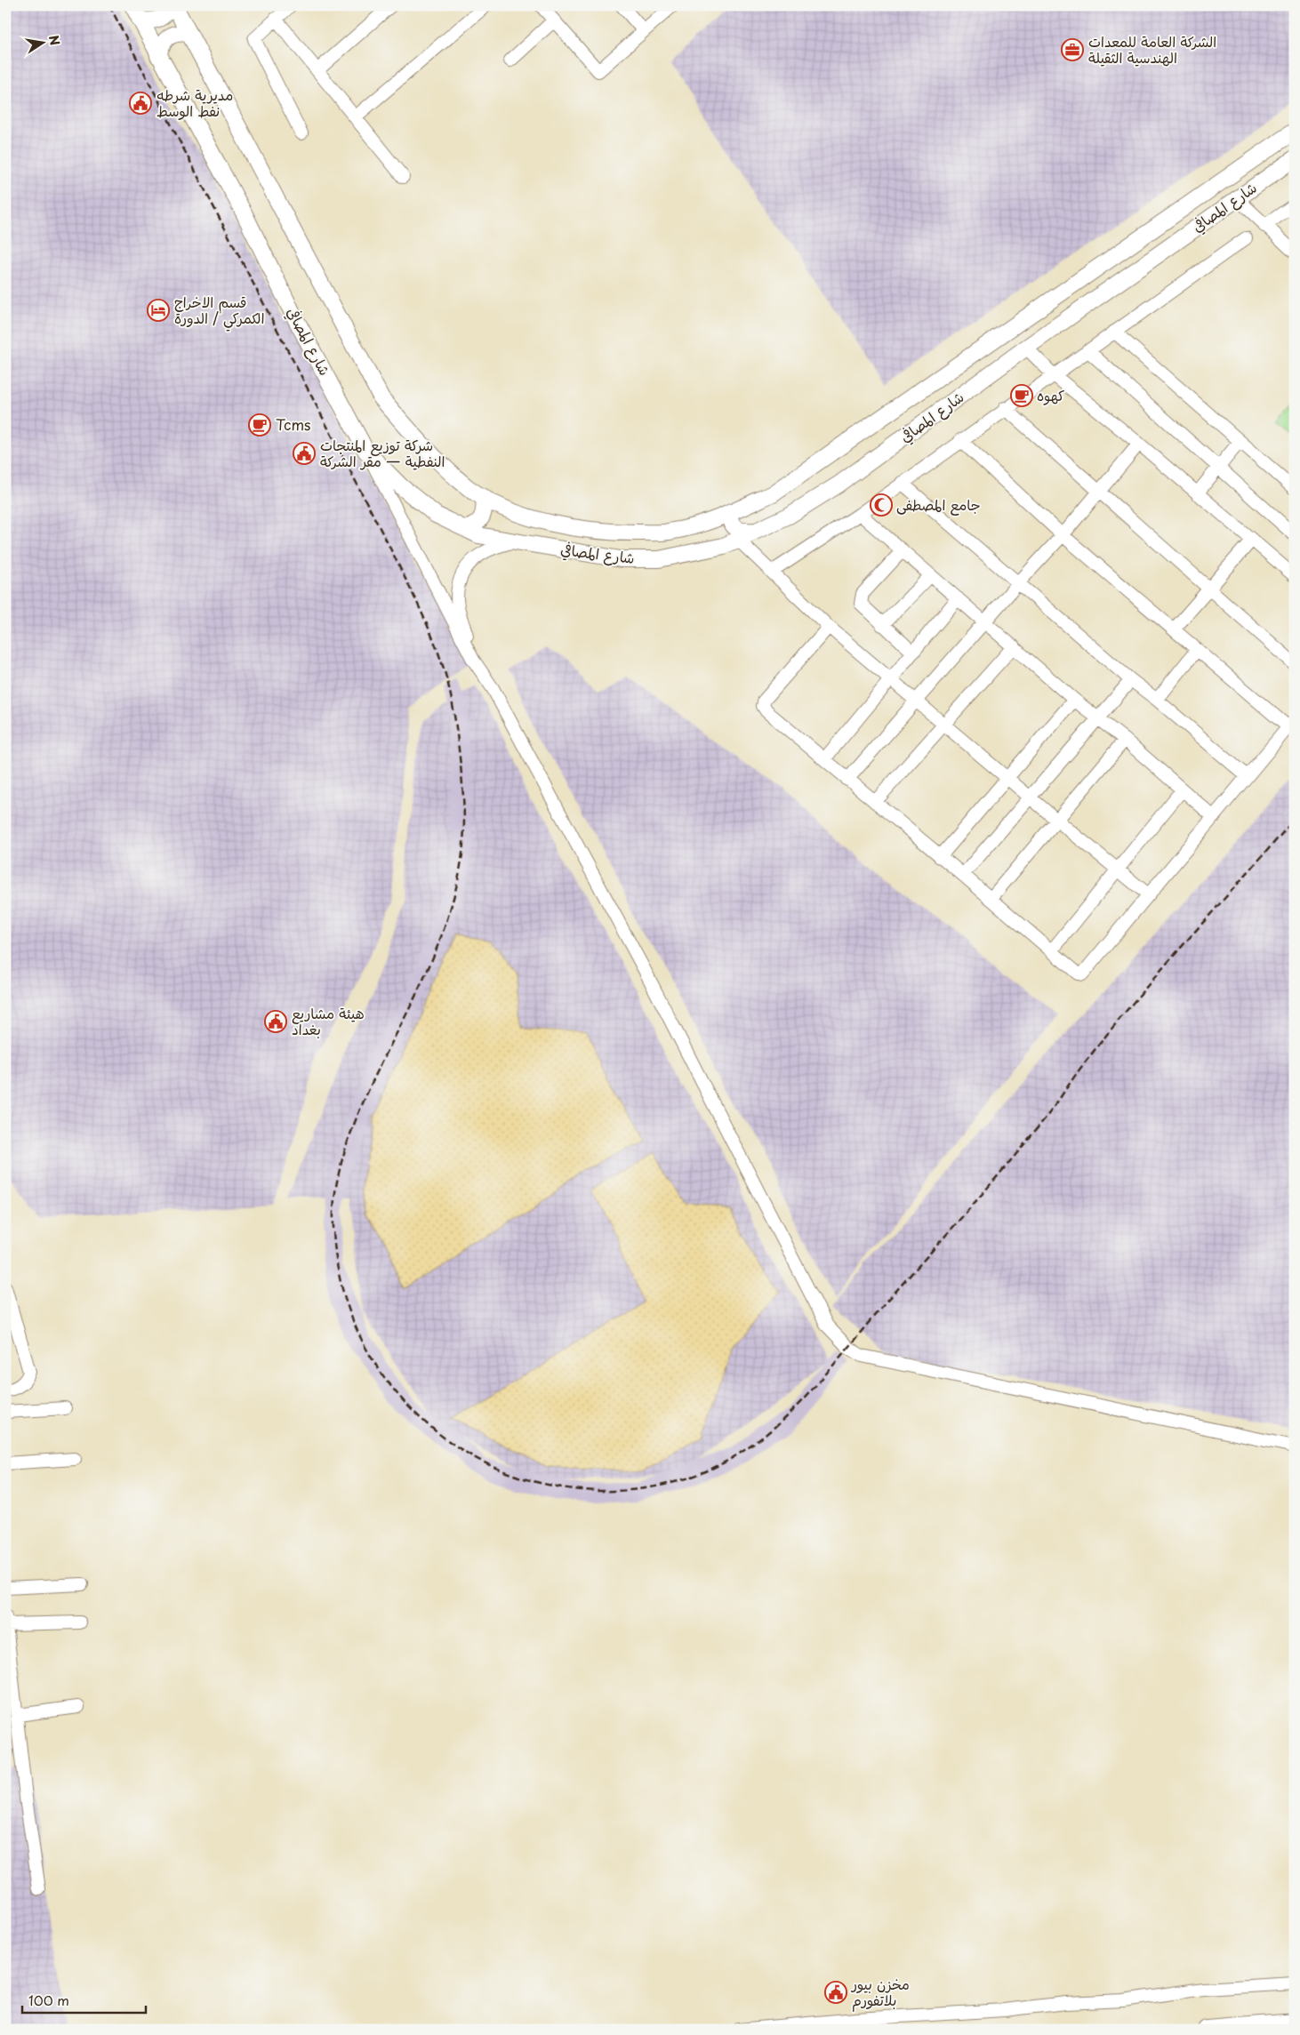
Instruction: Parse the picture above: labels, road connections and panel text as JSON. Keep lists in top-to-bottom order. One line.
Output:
{"streets":{"main road":["شارع المصافي"]},"places":{"office":["الشركة العامة للمعدات الهندسية الثقيلة"],"public building":["مديرية شرطه نفط الوسط","شركة توزيع المنتجات النفطية — مقر الشركة","هيئة مشاريع بغداد","مخزن بيور بلاتفورم"],"hotel":["قسم الاخراج الكمركي / الدورة"],"cafe":["كهوه","Tcms"],"mosque":["جامع المصطفى"]},"scale_bar":"100 m","north":"right"}
